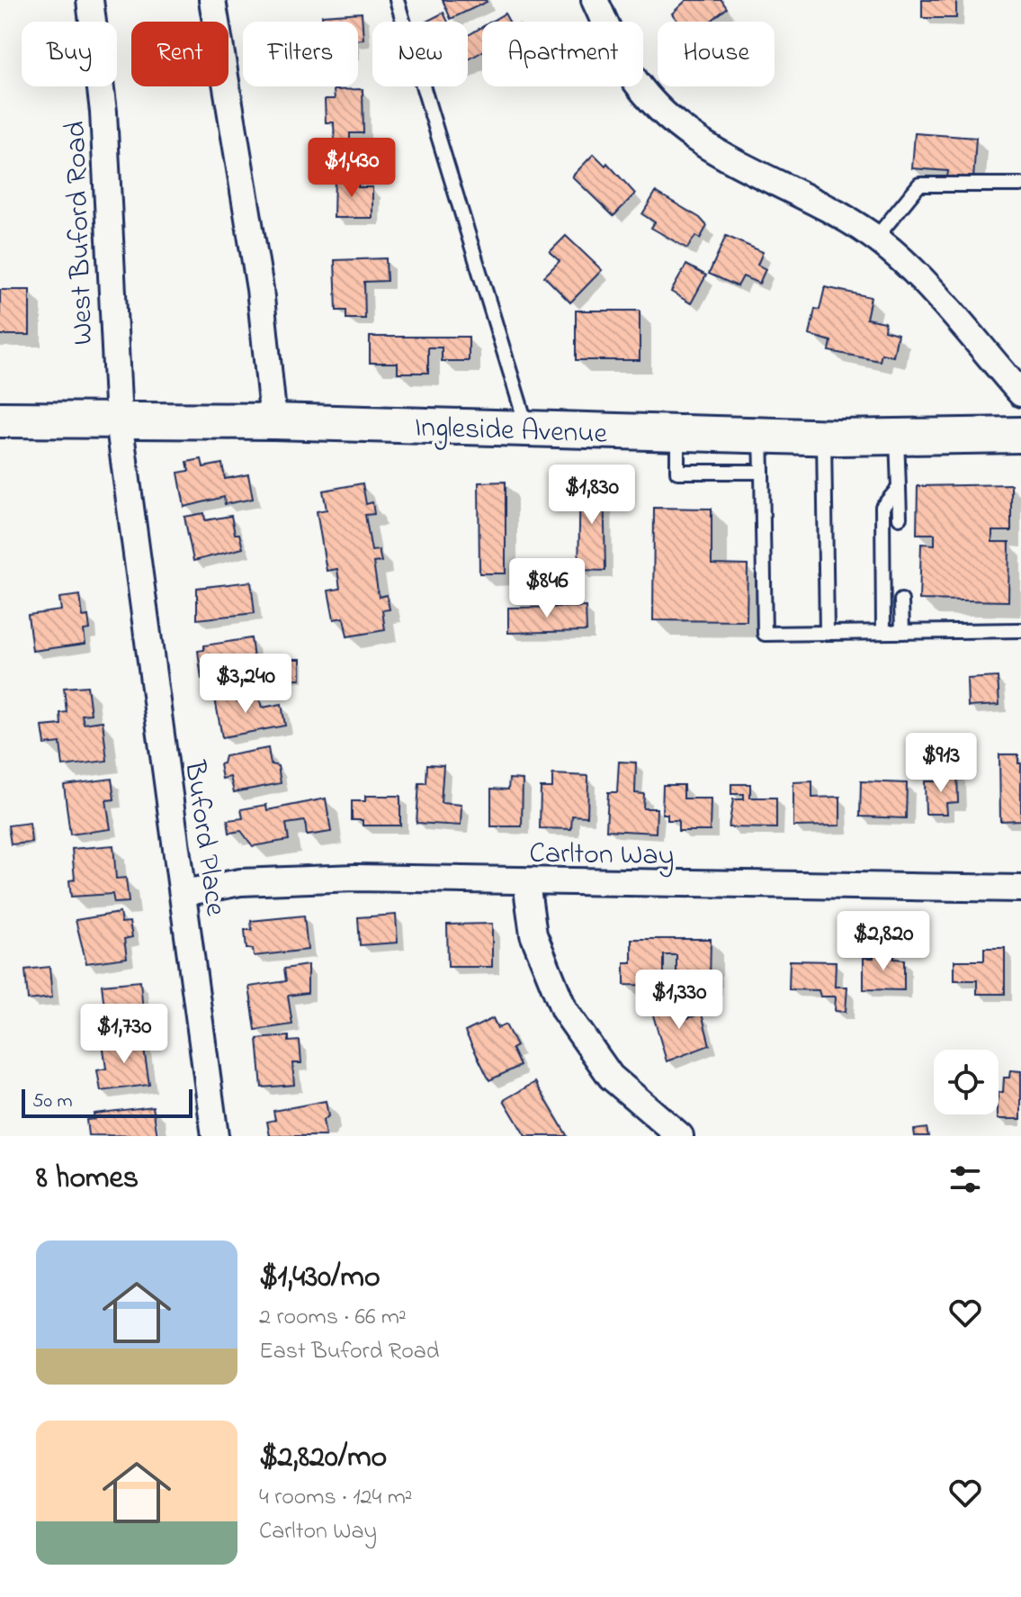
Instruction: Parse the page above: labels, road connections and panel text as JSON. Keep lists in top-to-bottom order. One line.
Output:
{"streets":{"street":["West Buford Road","Ingleside Avenue","Buford Place","Carlton Way"]},"crossings":[["West Buford Road","Ingleside Avenue"],["West Buford Road","Buford Place"],["Ingleside Avenue","Buford Place"],["Buford Place","Carlton Way"]],"scale_bar":"50 m","page":{"chip":["Buy","Rent","Filters","New","Apartment","House"],"price":["$1,430","$1,830","$846","$3,240","$913","$2,820","$1,330","$1,730"],"scale":"50 m","heading":"8 homes","list":[{"name":"$1,430/mo","note":"2 rooms · 66 m² · East Buford Road"},{"name":"$2,820/mo","note":"4 rooms · 124 m² · Carlton Way"}]}}
